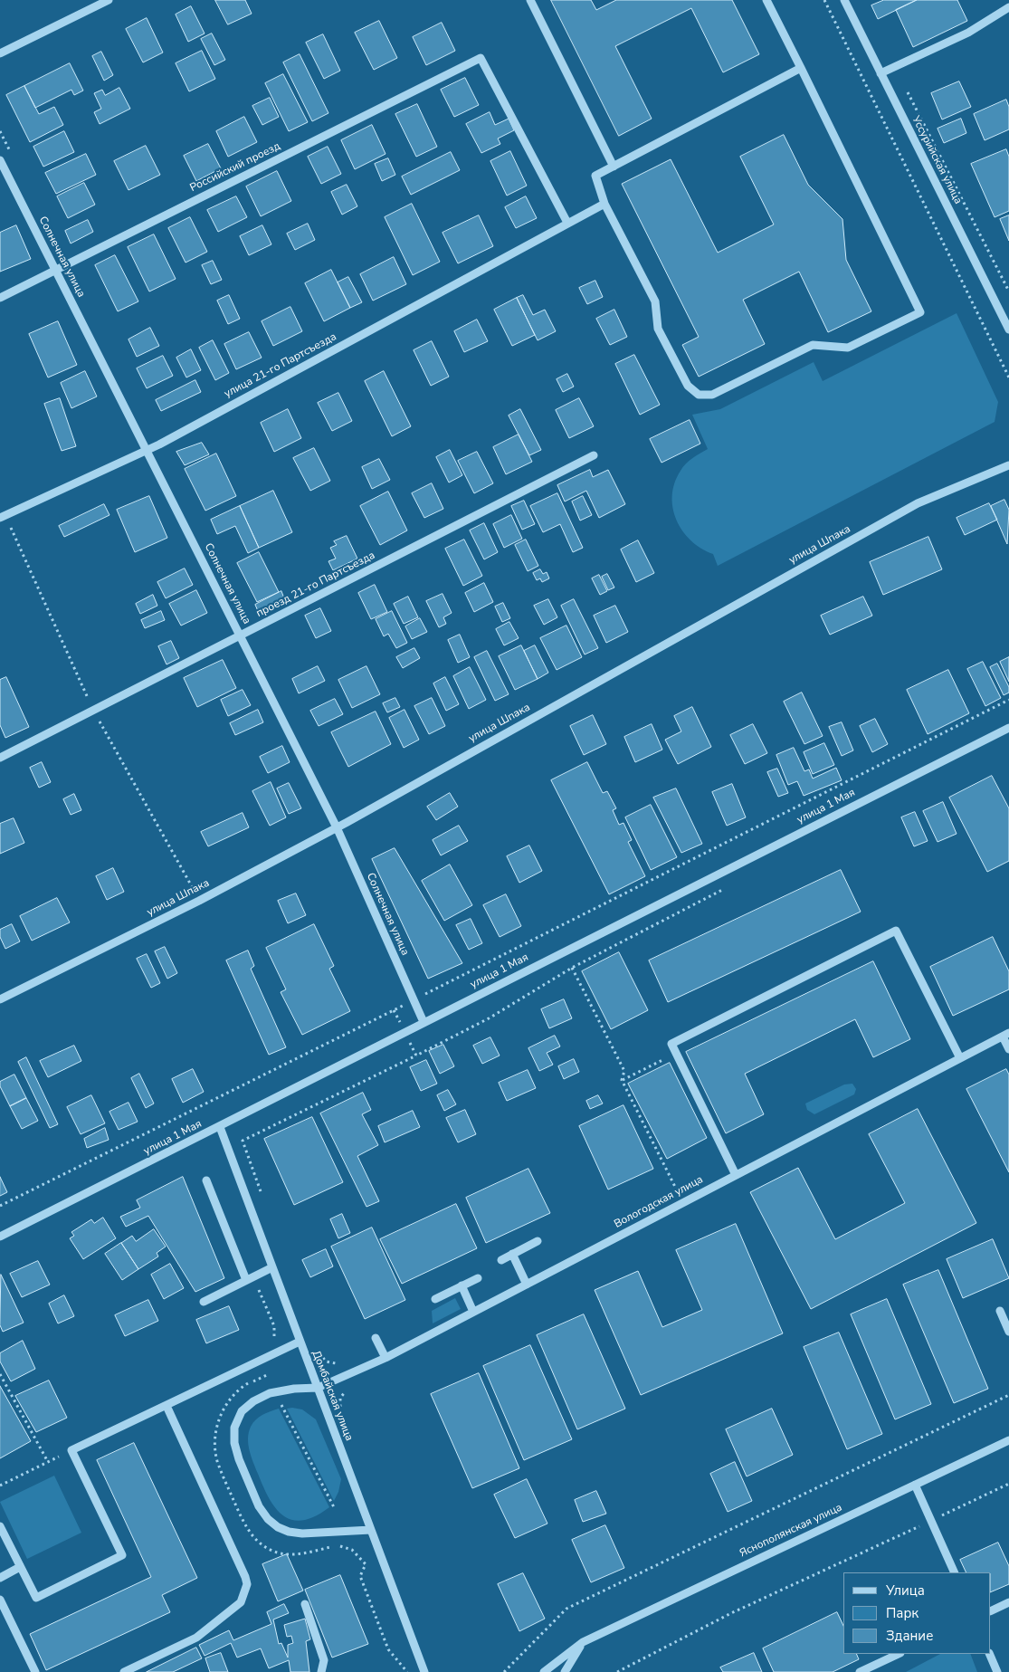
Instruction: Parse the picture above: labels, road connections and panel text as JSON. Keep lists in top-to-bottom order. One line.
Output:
{"streets":{"street":["Уссурийская улица","Российский проезд","Солнечная улица","улица 21-го Партсъезда","улица Шпака","проезд 21-го Партсъезда","улица 1 Мая","Вологодская улица","Домбайская улица","Яснополянская улица"]},"crossings":[["Российский проезд","Солнечная улица"],["Российский проезд","улица 21-го Партсъезда"],["Солнечная улица","улица 21-го Партсъезда"],["Солнечная улица","улица Шпака"],["Солнечная улица","проезд 21-го Партсъезда"],["Солнечная улица","улица 1 Мая"],["улица 1 Мая","Домбайская улица"],["Вологодская улица","Домбайская улица"]],"legend":["Улица","Парк","Здание"]}
